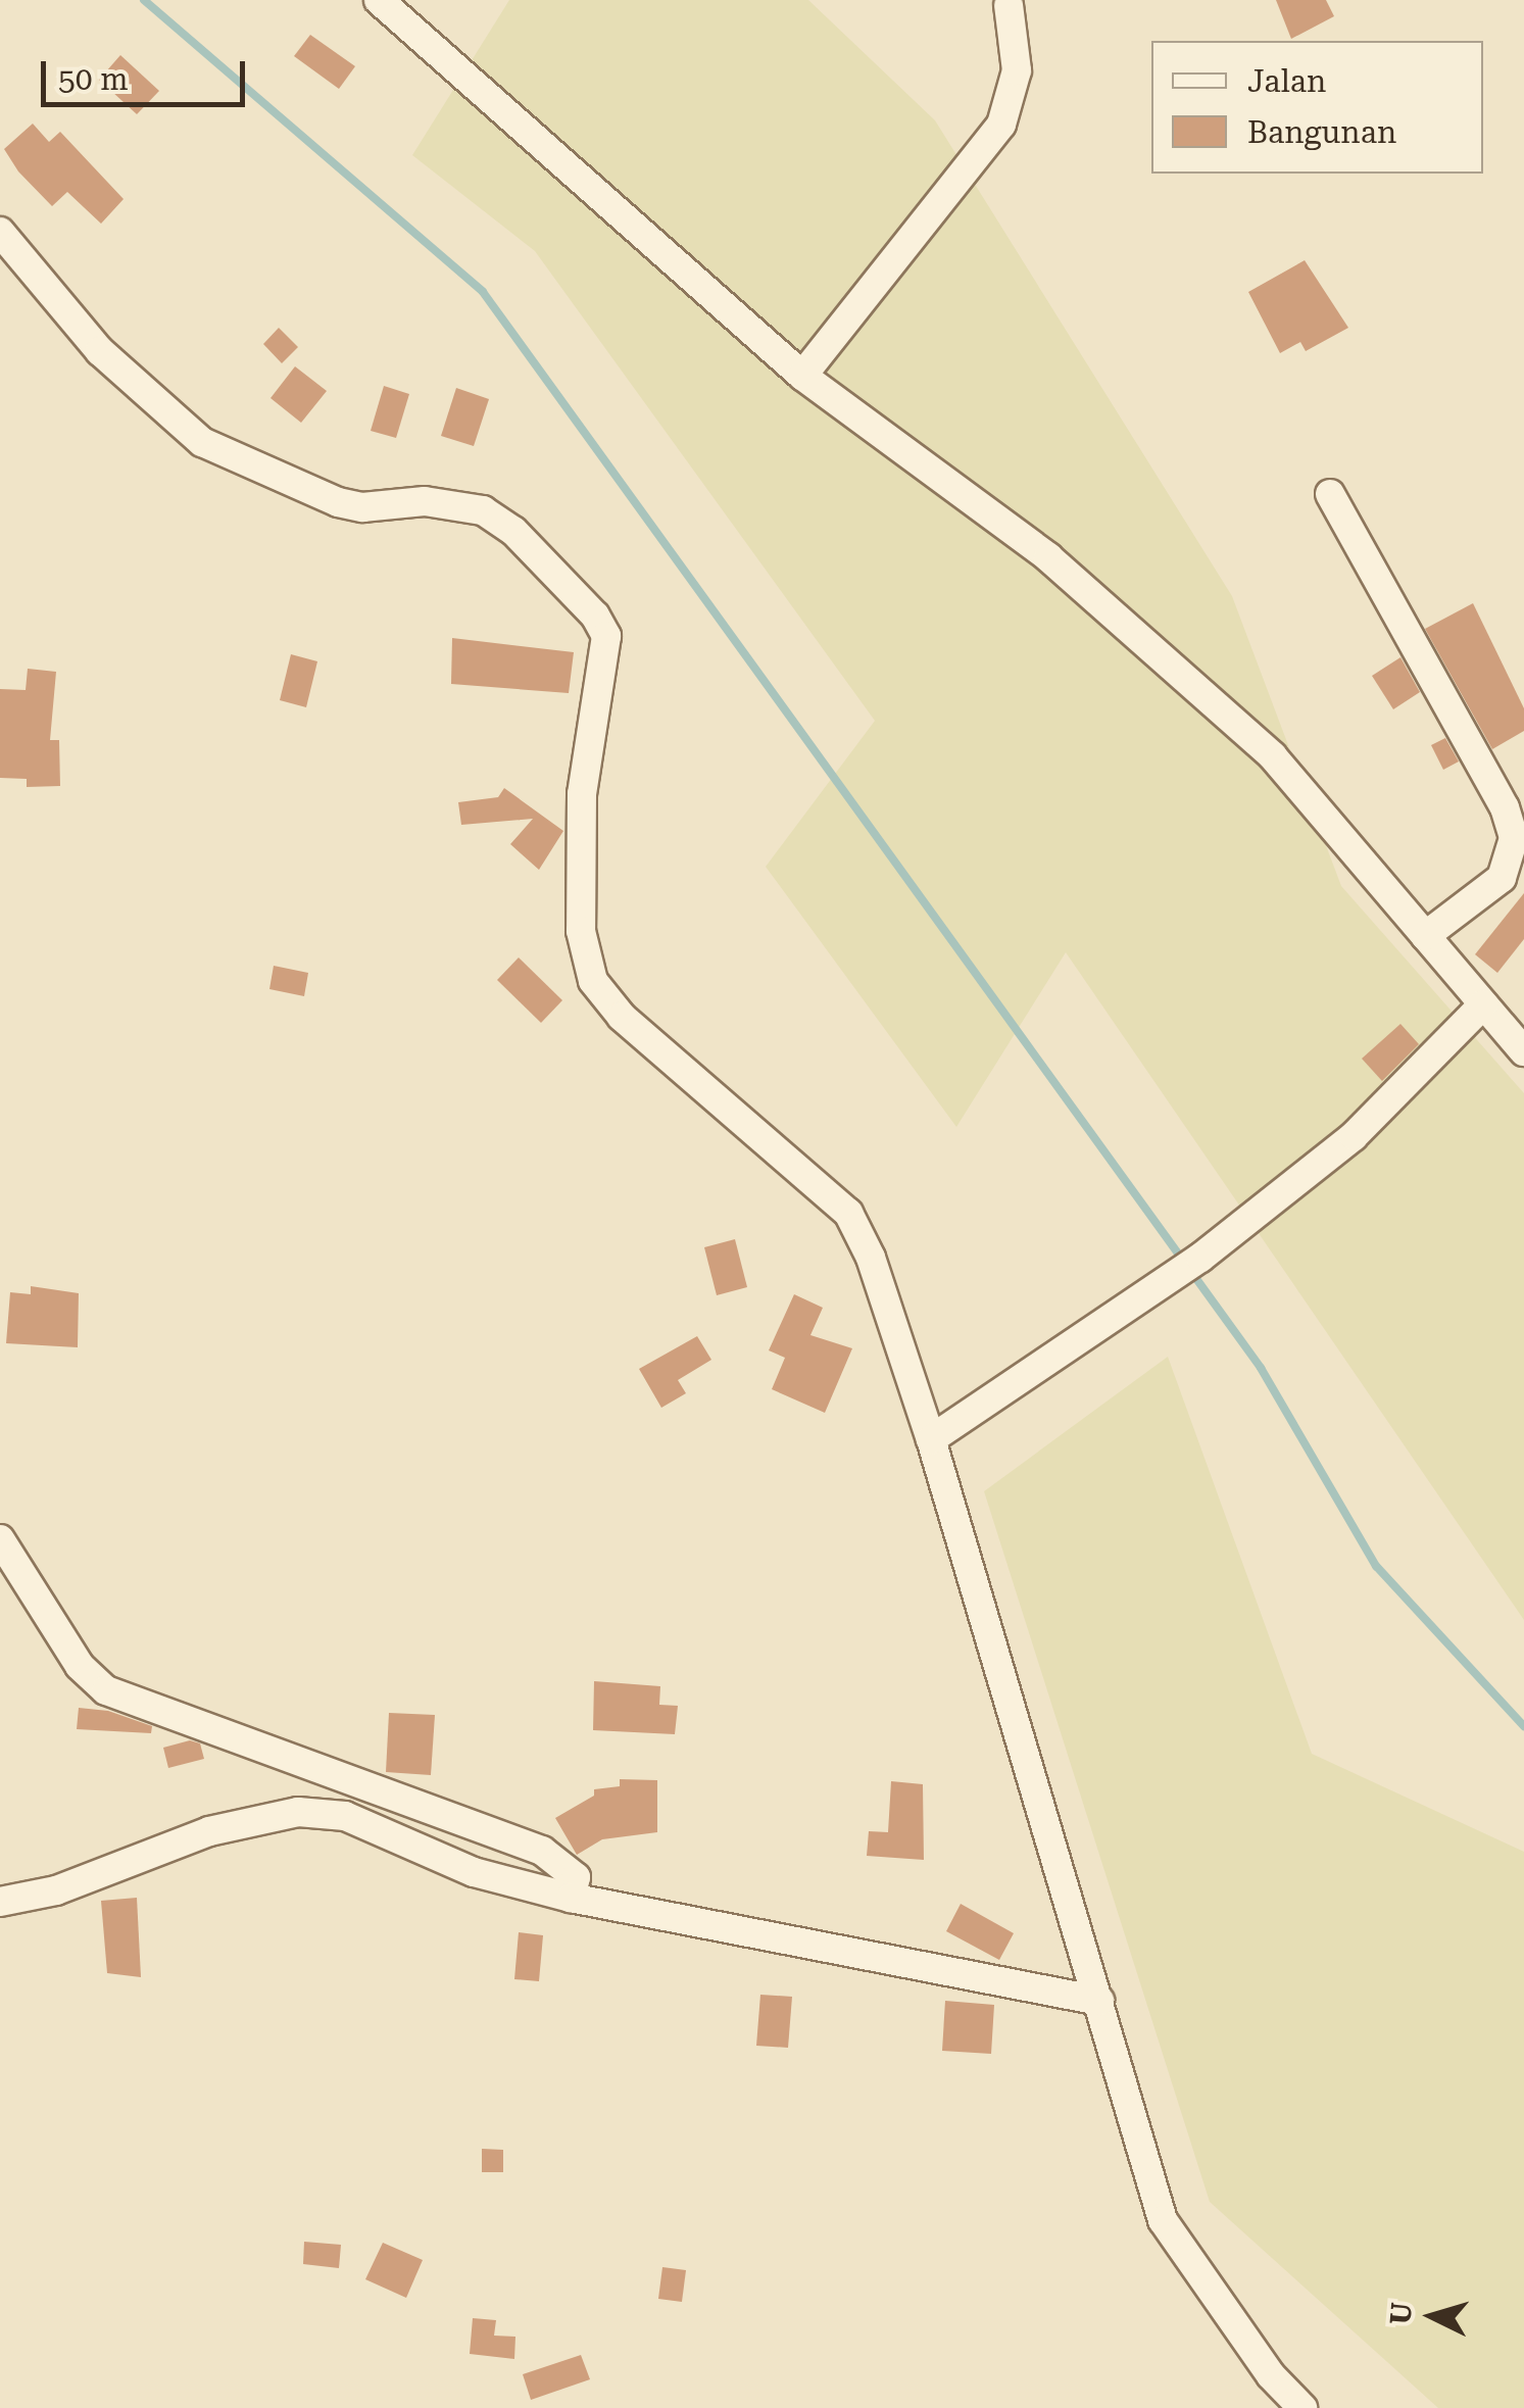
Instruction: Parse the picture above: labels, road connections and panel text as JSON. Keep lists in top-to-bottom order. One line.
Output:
{"legend":["Jalan","Bangunan"],"scale_bar":"50 m","north":"left"}
